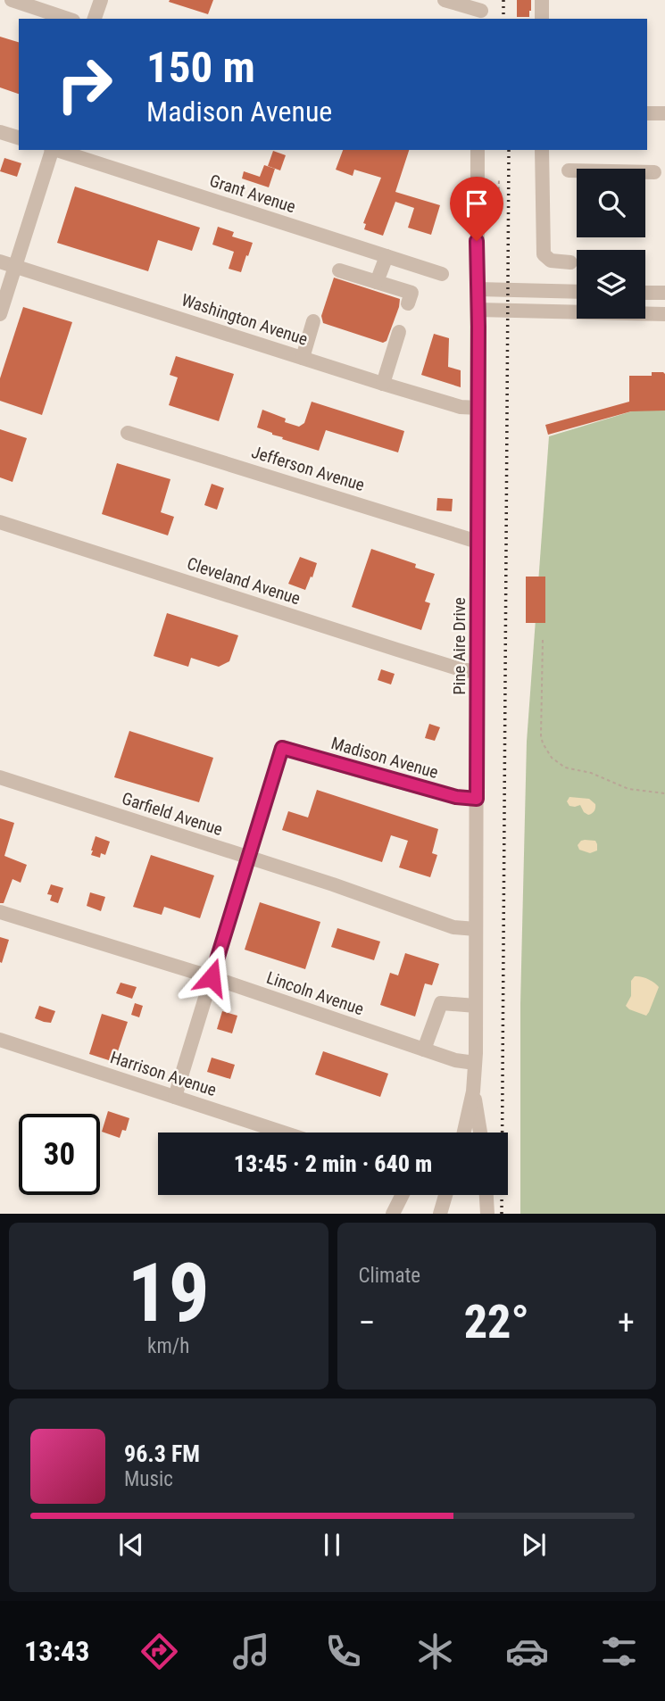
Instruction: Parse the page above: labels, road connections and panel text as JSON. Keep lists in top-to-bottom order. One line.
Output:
{"streets":{"street":["Grant Avenue","Washington Avenue","Jefferson Avenue","Cleveland Avenue","Pine Aire Drive","Madison Avenue","Garfield Avenue","Lincoln Avenue","Harrison Avenue"]},"crossings":[["Washington Avenue","Pine Aire Drive"],["Jefferson Avenue","Pine Aire Drive"],["Cleveland Avenue","Pine Aire Drive"],["Pine Aire Drive","Madison Avenue"],["Pine Aire Drive","Garfield Avenue"],["Pine Aire Drive","Lincoln Avenue"],["Madison Avenue","Garfield Avenue"]],"page":{"turn":["150 m","Madison Avenue"],"limit":"30","trip":"13:45 · 2 min · 640 m","tile":[["19","km/h"],"Climate"],"heat":["−","22°","+"],"song":["96.3 FM","Music"],"tabs":"13:43"}}
